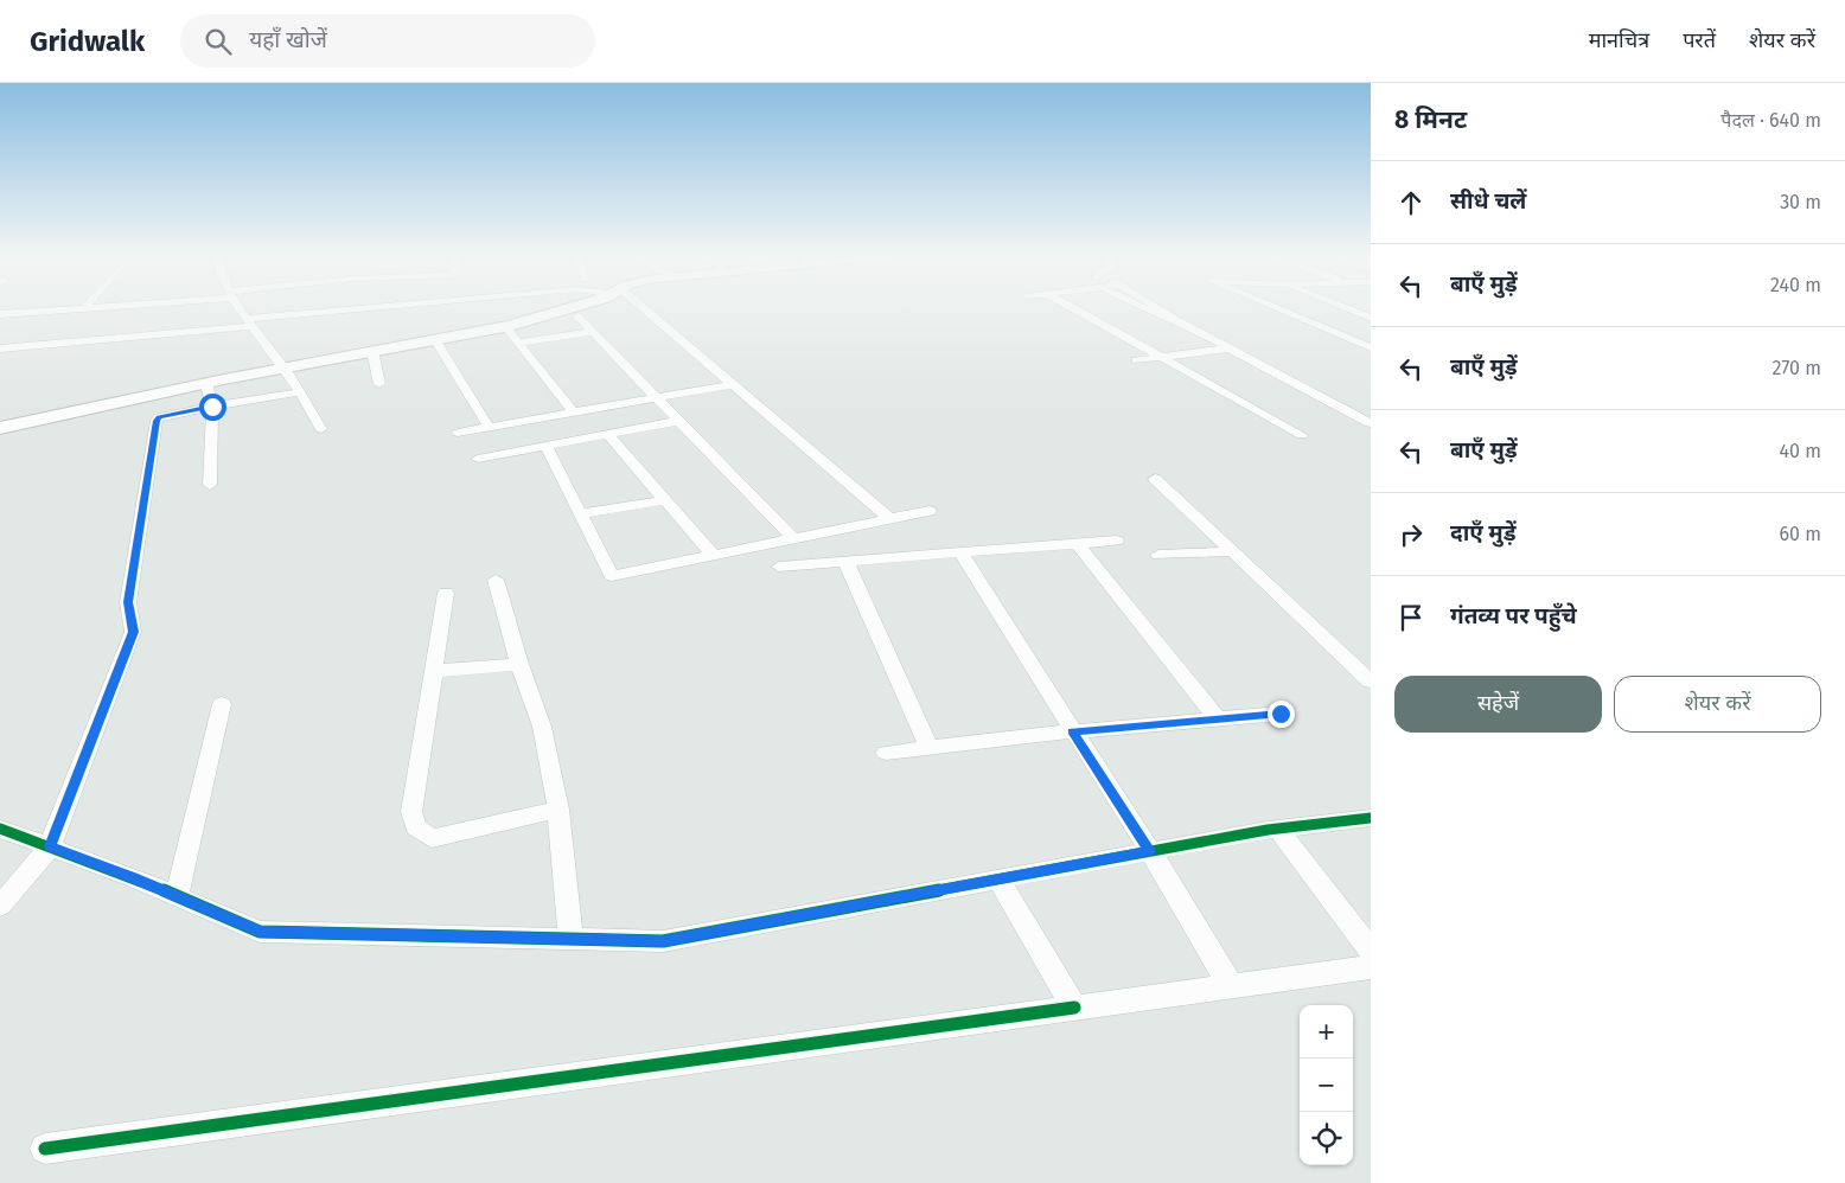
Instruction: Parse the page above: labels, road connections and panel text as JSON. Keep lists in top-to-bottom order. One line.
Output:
{"page":{"header":"Gridwalk","search":"यहाँ खोजें","nav":["मानचित्र","परतें","शेयर करें"],"heading":["8 मिनट","पैदल · 640 m"],"list":[["सीधे चलें","30 m"],["बाएँ मुड़ें","240 m"],["बाएँ मुड़ें","270 m"],["बाएँ मुड़ें","40 m"],["दाएँ मुड़ें","60 m"],"गंतव्य पर पहुँचे"],"buttons":["सहेजें","शेयर करें"],"map_buttons":["+","−"]}}
